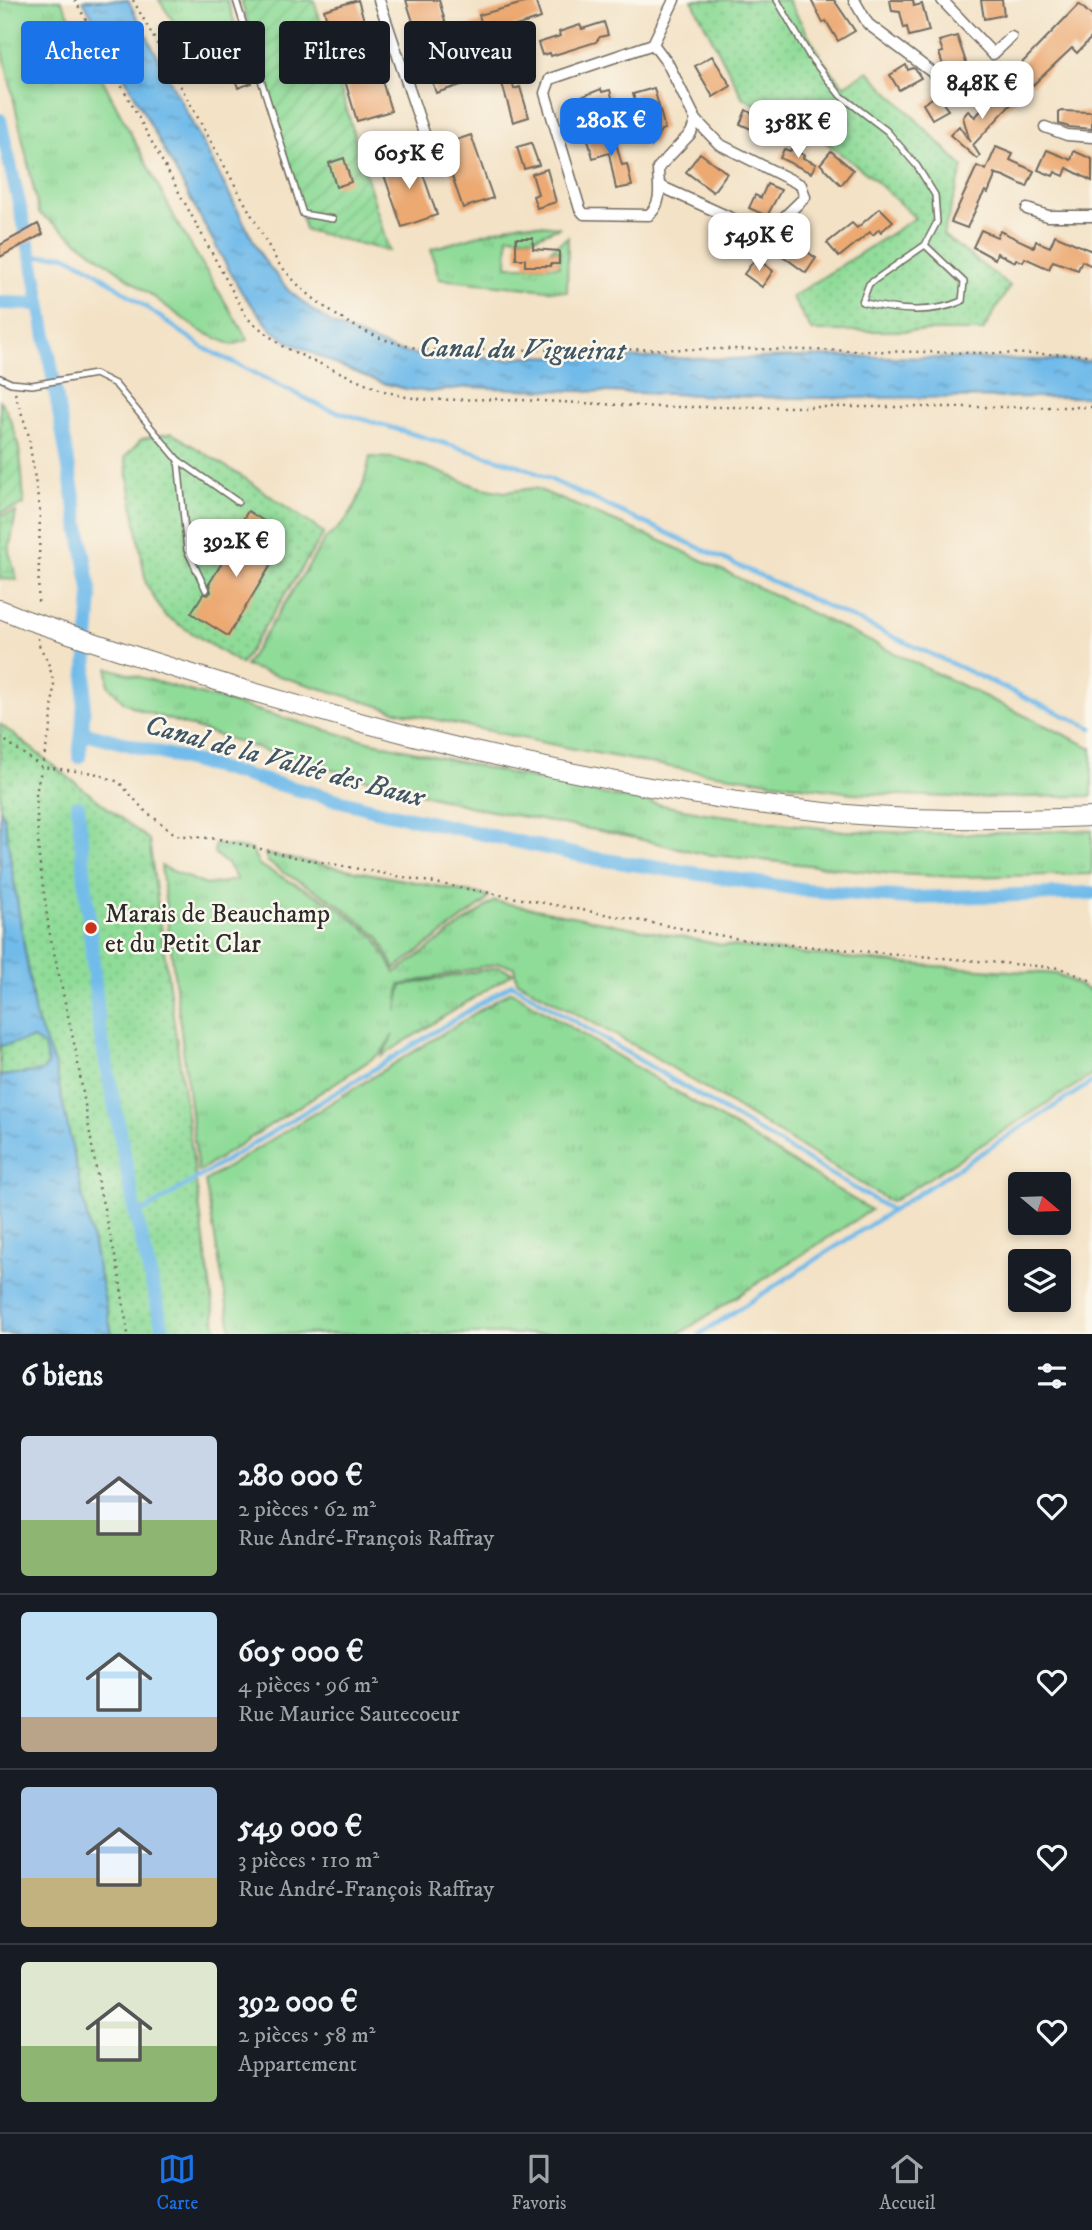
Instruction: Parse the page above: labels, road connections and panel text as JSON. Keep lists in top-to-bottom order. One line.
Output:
{"water":["Canal du Vigueirat","Canal de la Vallée des Baux"],"places":["Marais de Beauchamp et du Petit Clar"],"north":"right","page":{"chip":["Acheter","Louer","Filtres","Nouveau"],"price":["848K €","280K €","358K €","605K €","549K €","392K €"],"heading":"6 biens","list":[{"name":"280 000 €","note":"2 pièces · 62 m² · Rue André-François Raffray"},{"name":"605 000 €","note":"4 pièces · 96 m² · Rue Maurice Sautecoeur"},{"name":"549 000 €","note":"3 pièces · 110 m² · Rue André-François Raffray"},{"name":"392 000 €","note":"2 pièces · 58 m² · Appartement"}],"tabs":["Carte","Favoris","Accueil"]}}
